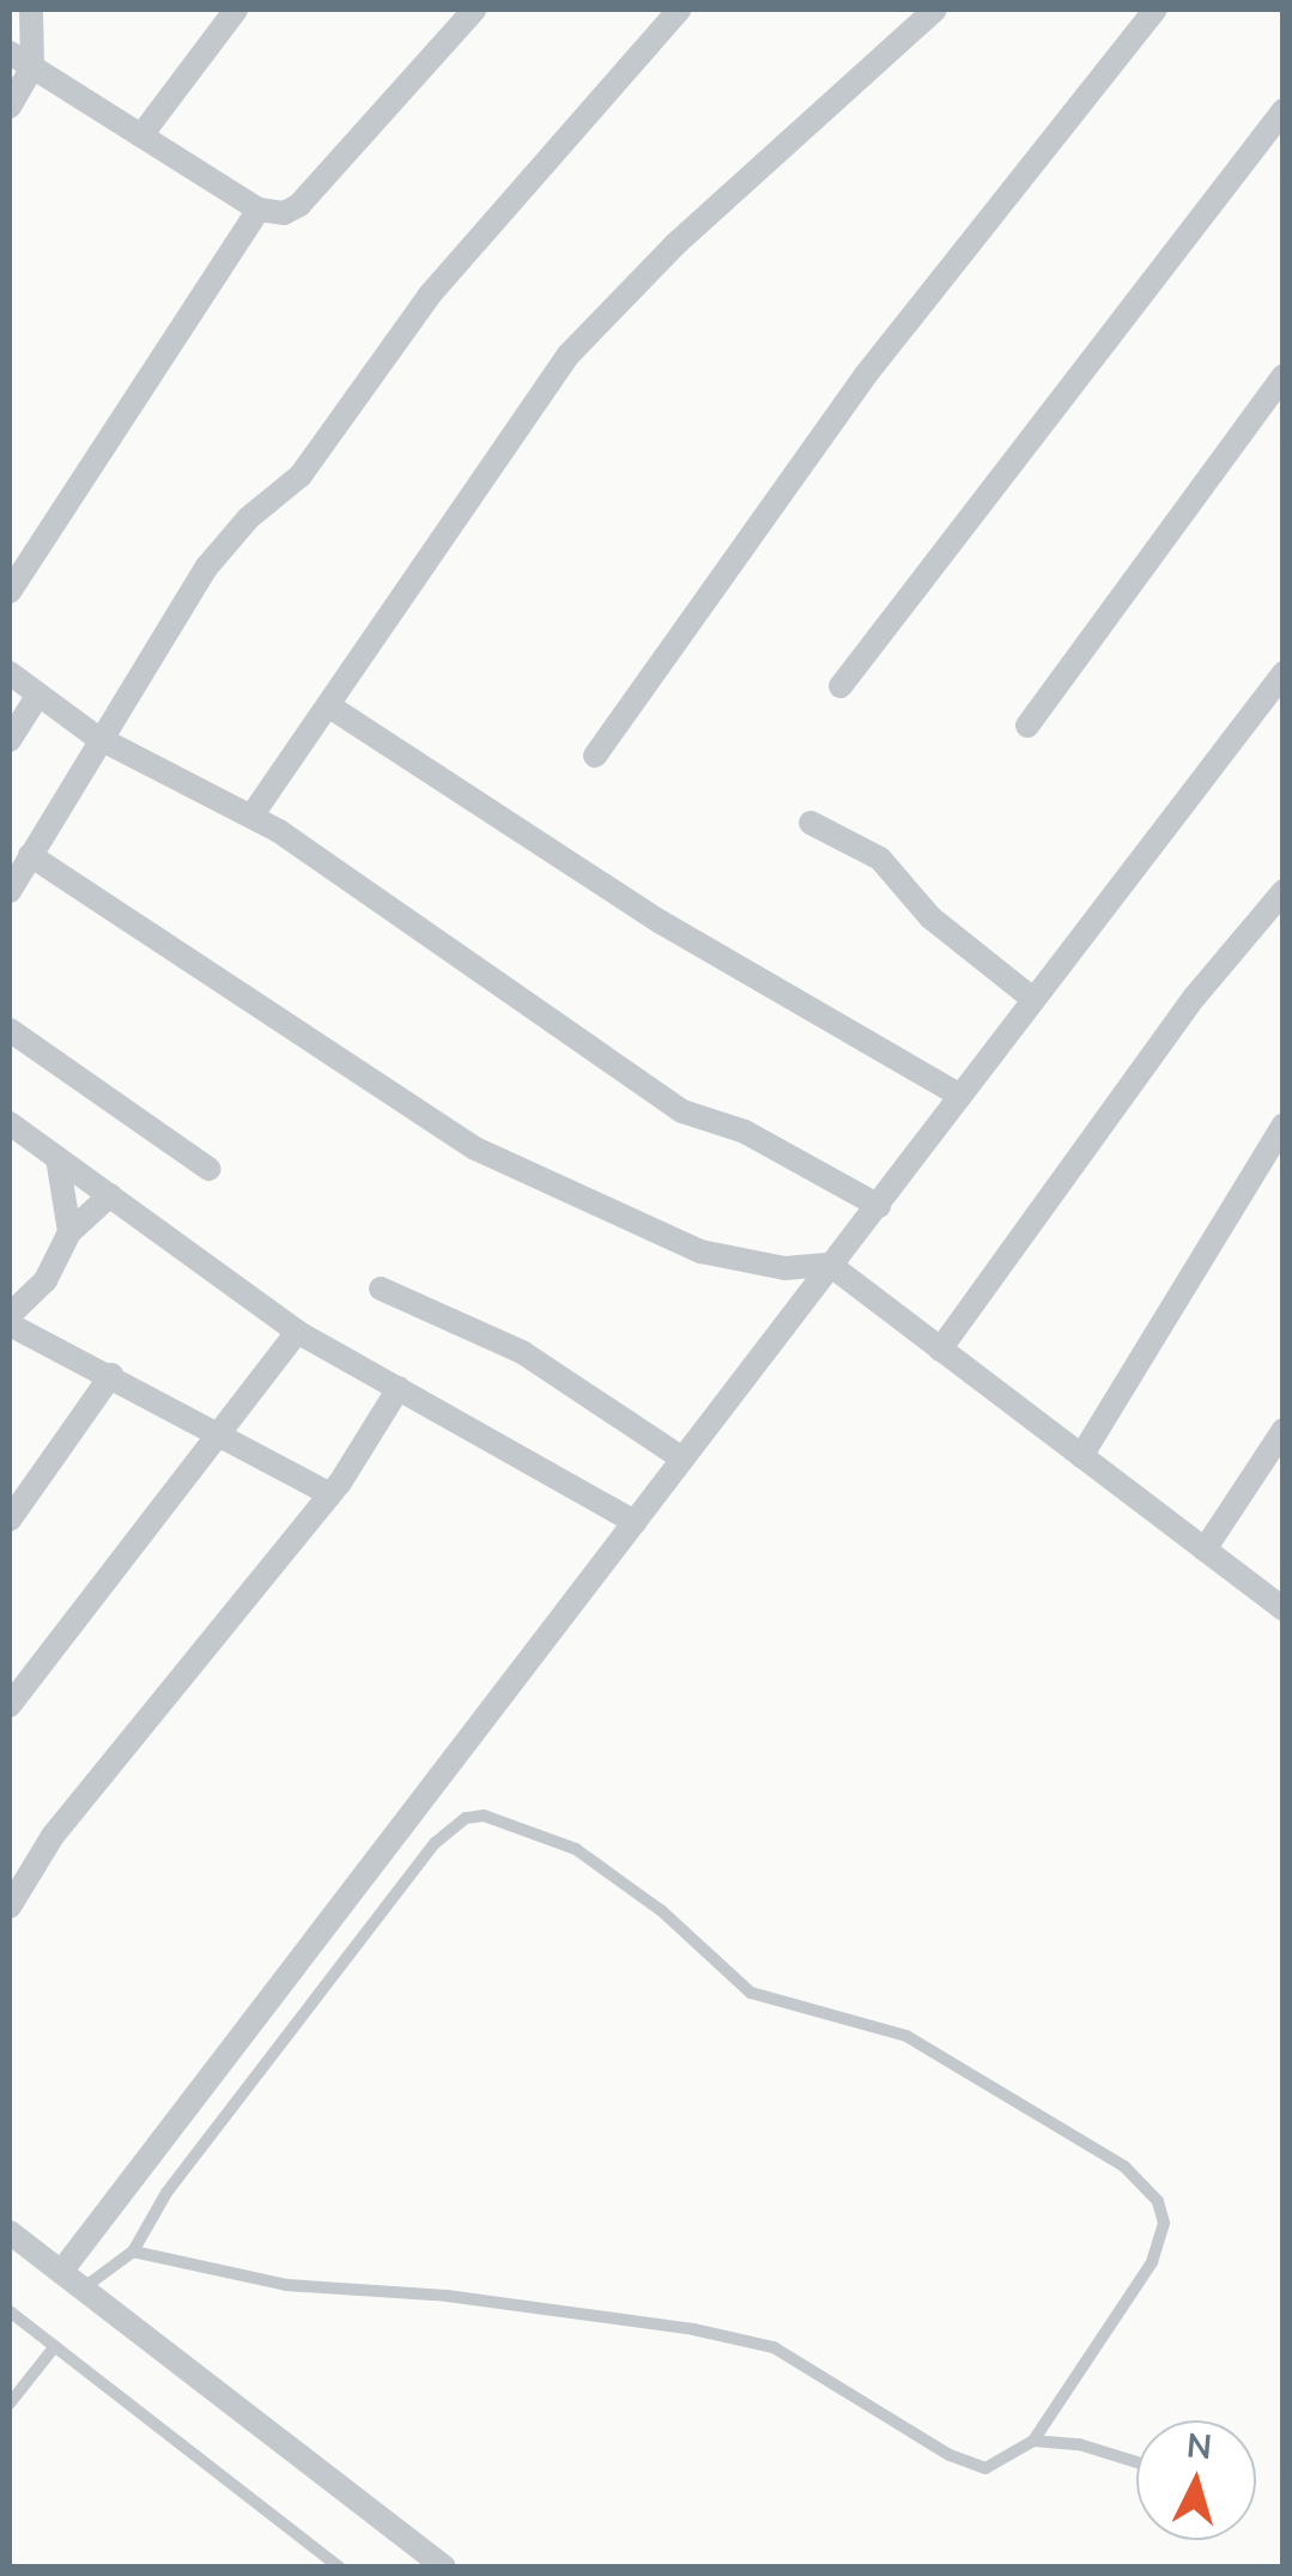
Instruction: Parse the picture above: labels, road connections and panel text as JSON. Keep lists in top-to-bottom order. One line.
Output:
{"north":"top"}
